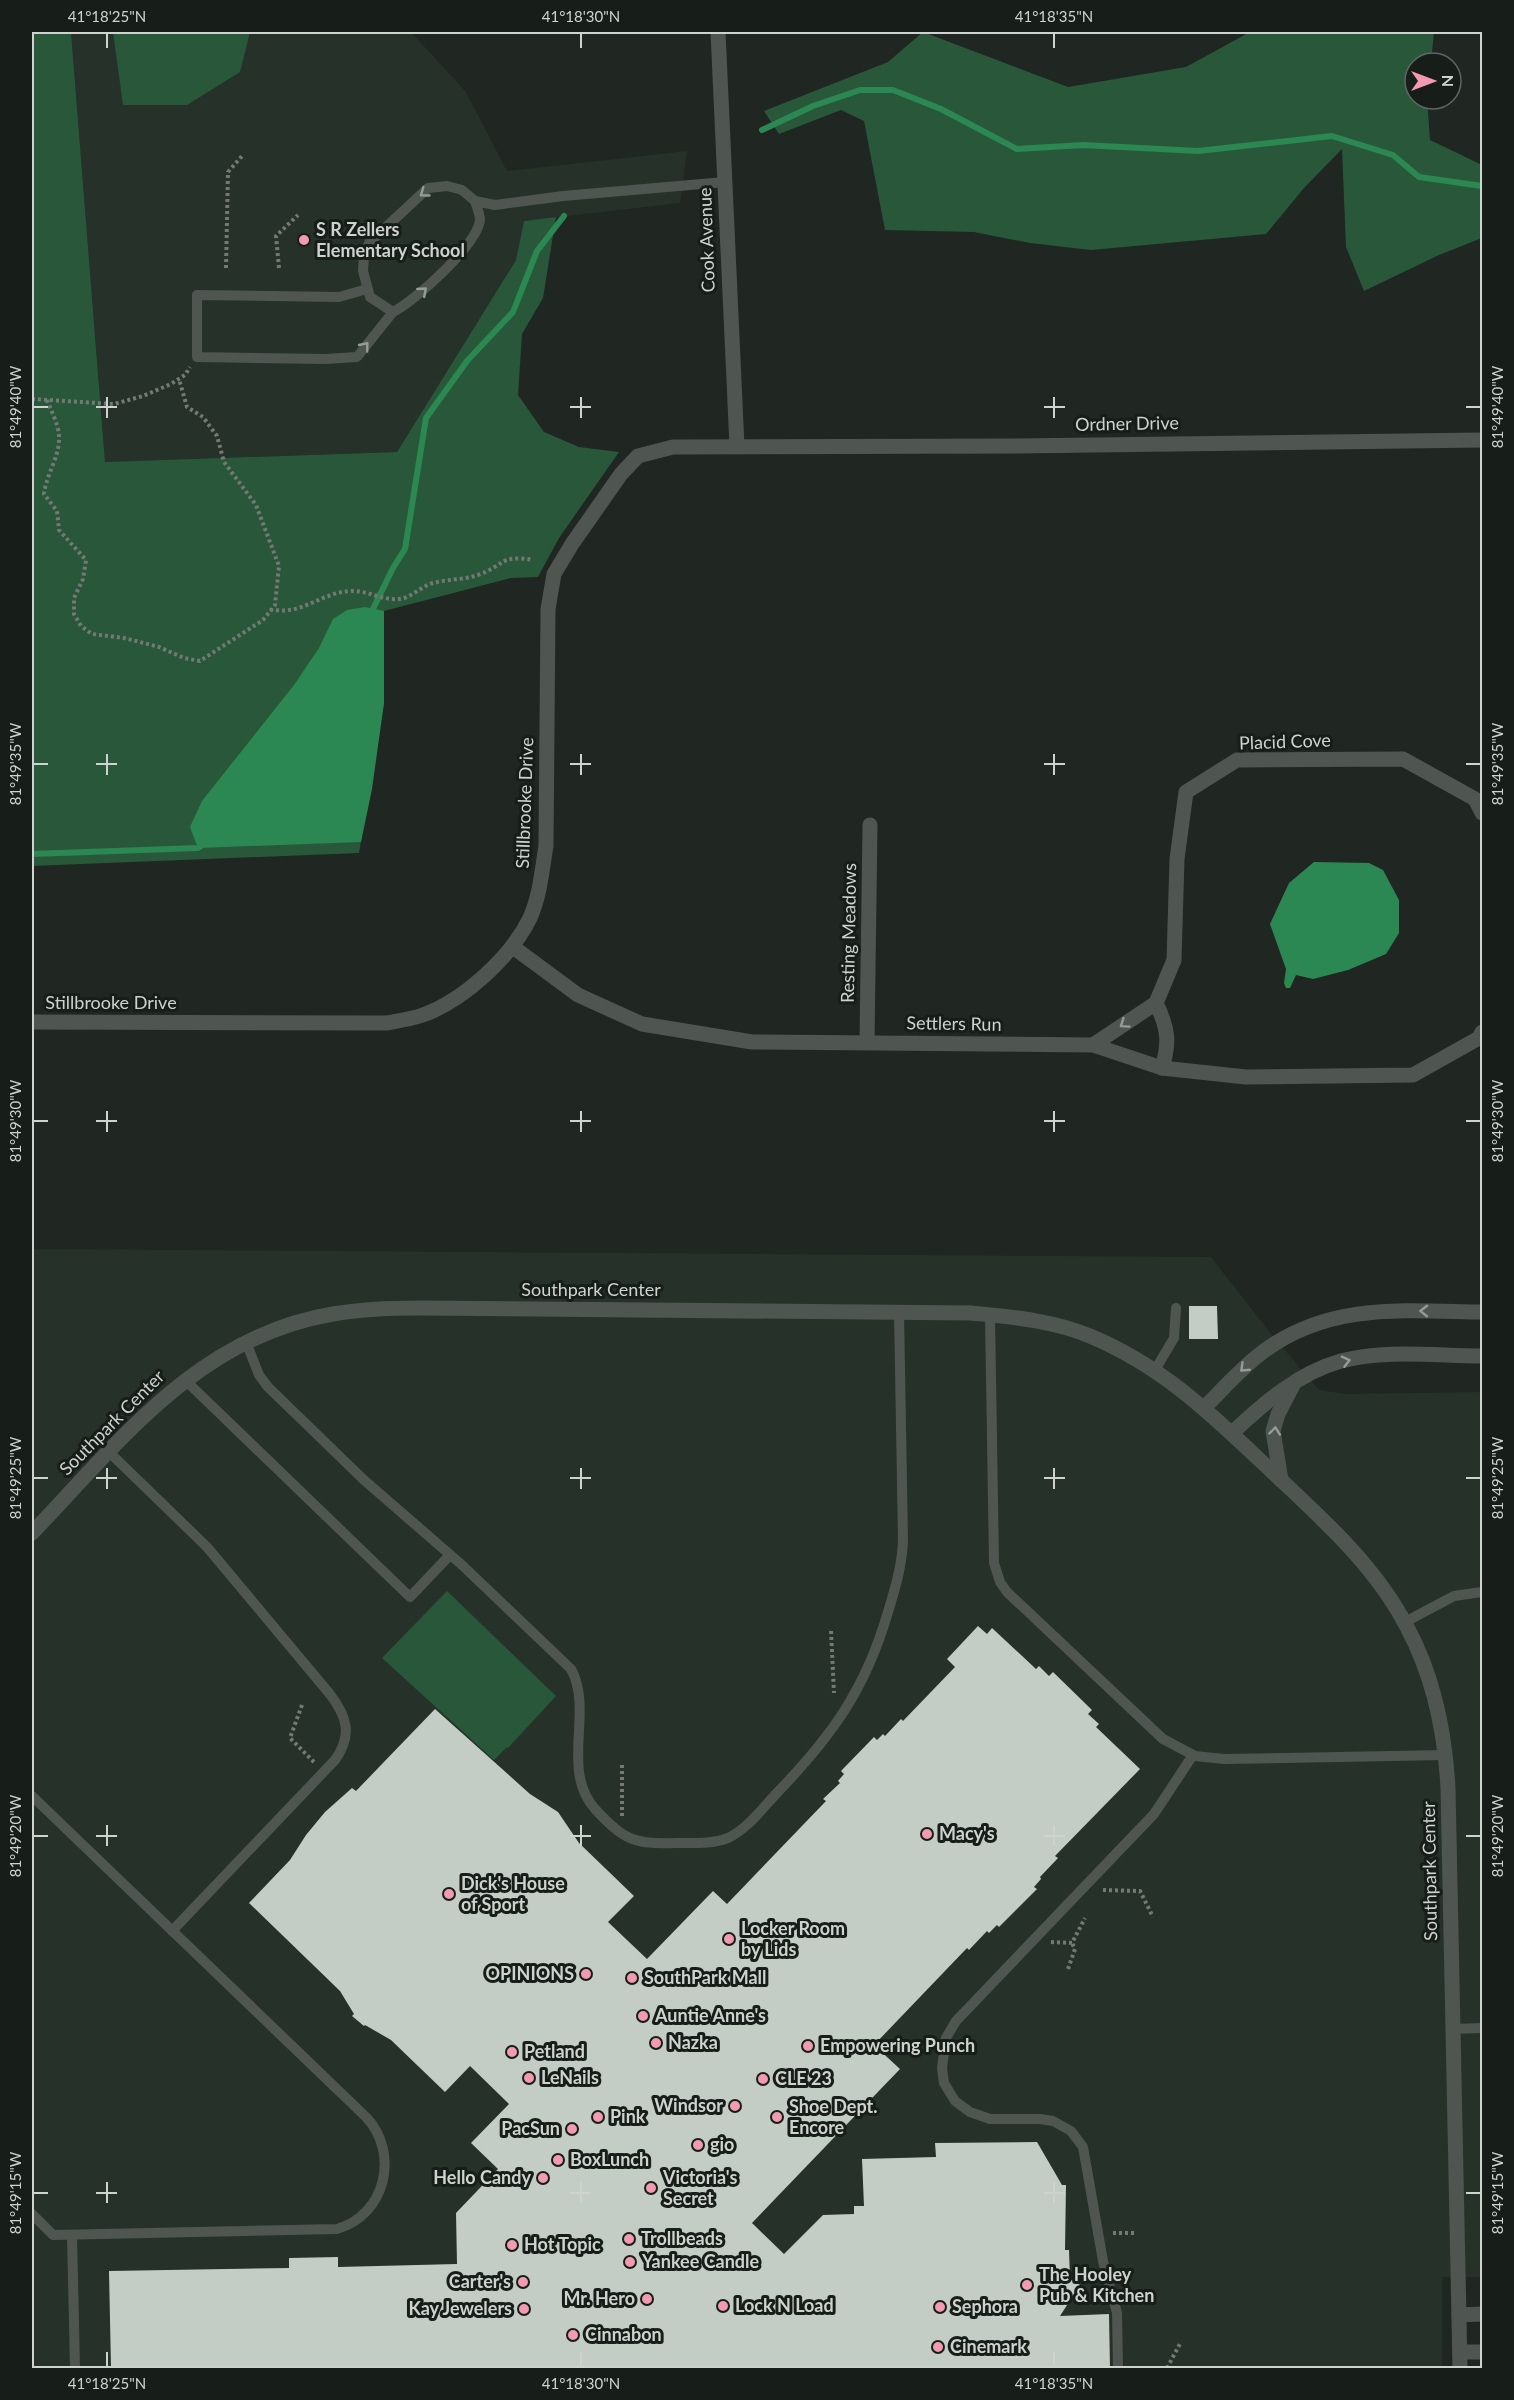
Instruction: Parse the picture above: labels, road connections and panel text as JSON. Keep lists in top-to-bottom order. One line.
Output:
{"streets":{"street":["Cook Avenue","Ordner Drive","Placid Cove","Stillbrooke Drive","Resting Meadows","Settlers Run","Southpark Center"]},"crossings":[["Cook Avenue","Ordner Drive"],["Cook Avenue","Stillbrooke Drive"],["Ordner Drive","Stillbrooke Drive"],["Stillbrooke Drive","Settlers Run"],["Resting Meadows","Settlers Run"]],"places":["S R Zellers Elementary School","Macy's","Dick's House of Sport","Locker Room by Lids","OPINIONS","SouthPark Mall","Auntie Anne's","Nazka","Empowering Punch","Petland","LeNails","CLE 23","Windsor","Pink","Shoe Dept. Encore","PacSun","gio","BoxLunch","Hello Candy","Victoria's Secret","Trollbeads","Hot Topic","Yankee Candle","Carter's","The Hooley Pub & Kitchen","Mr. Hero","Lock N Load","Sephora","Kay Jewelers","Cinnabon","Cinemark"],"north":"right","coordinates":["41°18'25\"N","41°18'30\"N","41°18'35\"N","81°49'40\"W","81°49'35\"W","81°49'30\"W","81°49'25\"W","81°49'20\"W","81°49'15\"W"]}
